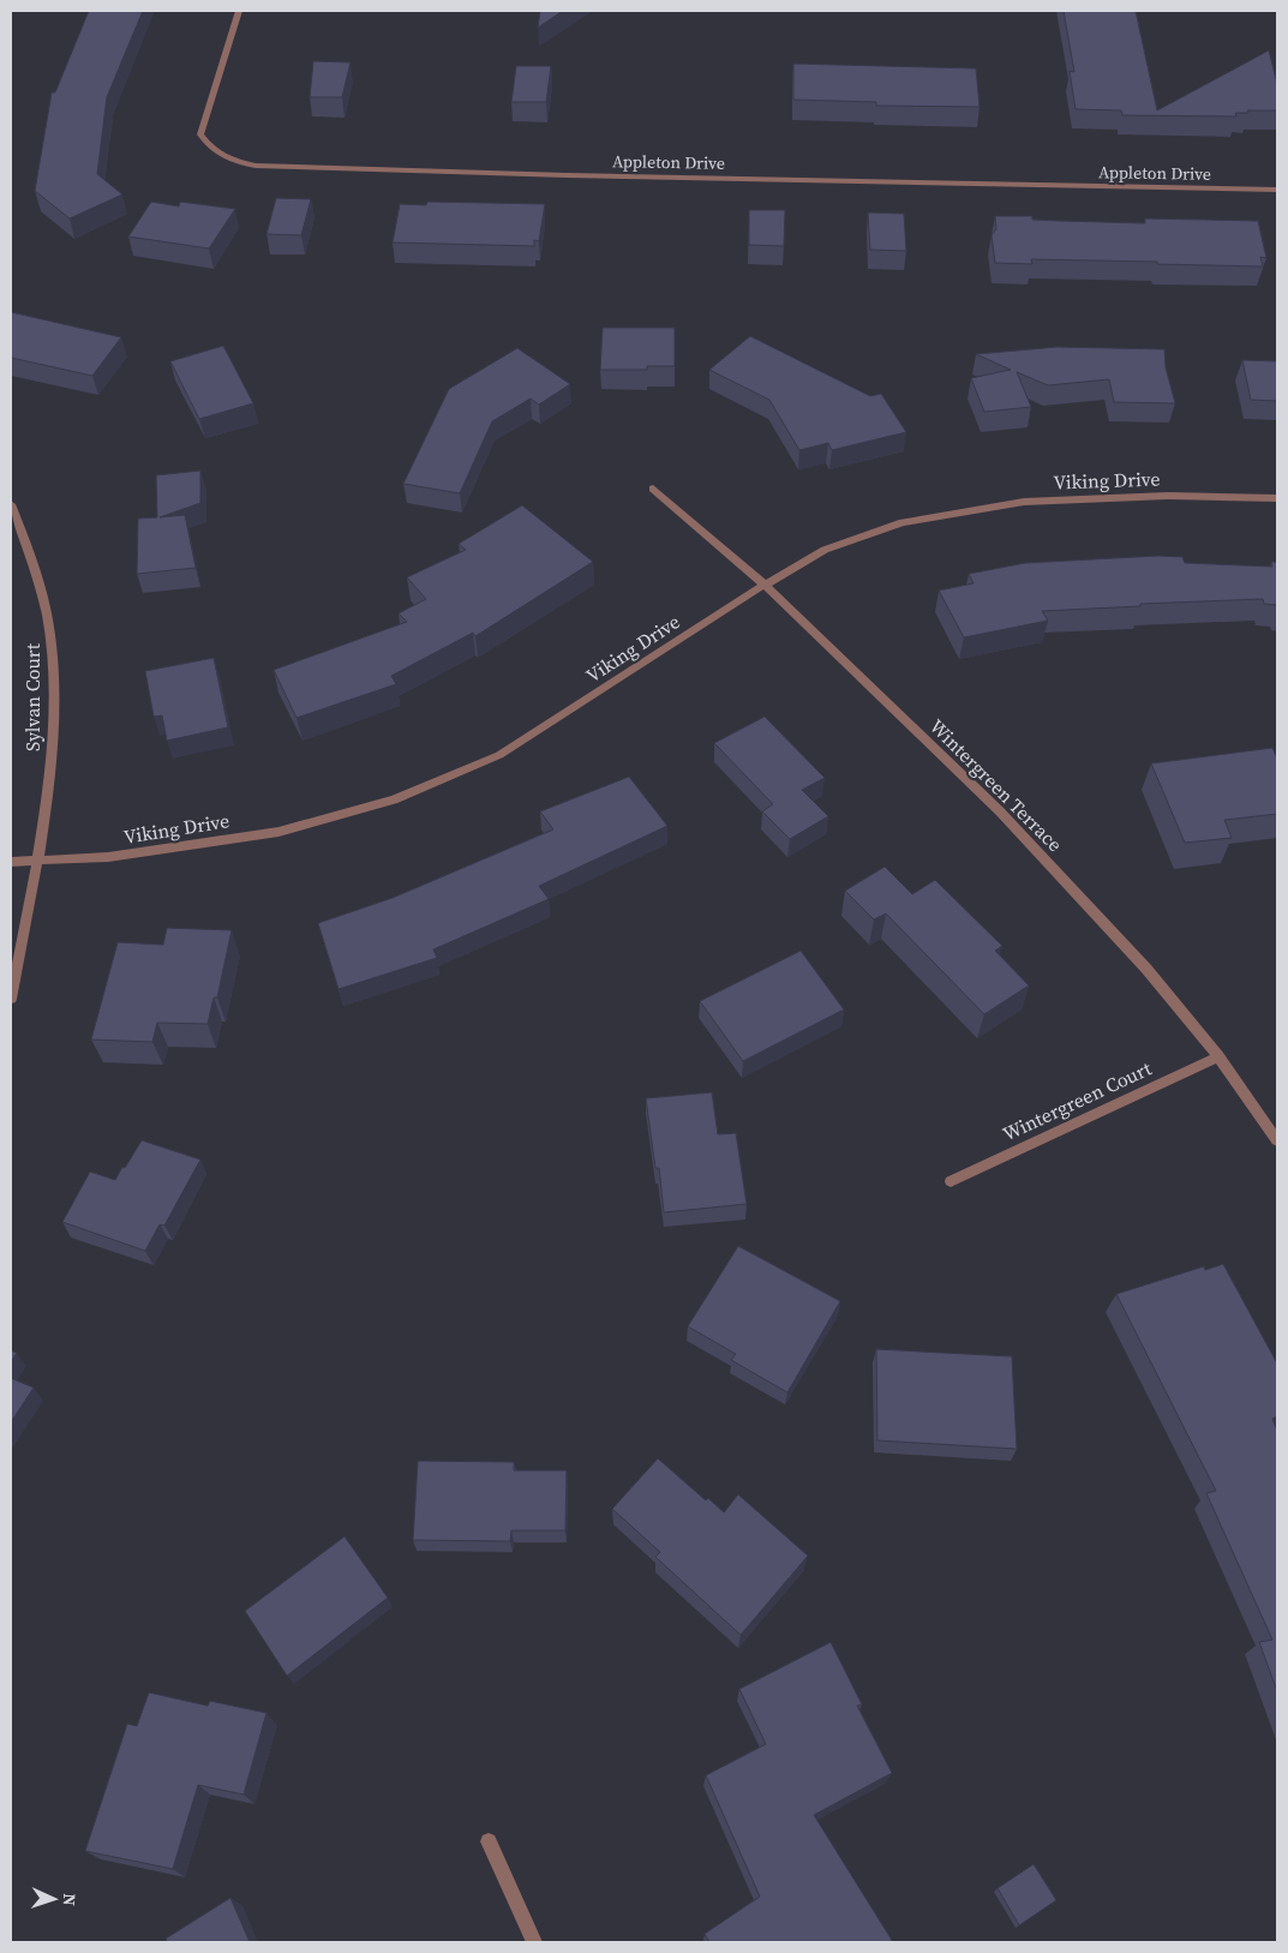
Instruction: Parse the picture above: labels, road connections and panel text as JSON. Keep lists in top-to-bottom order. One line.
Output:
{"streets":{"street":["Appleton Drive","Viking Drive","Sylvan Court","Wintergreen Terrace","Wintergreen Court"]},"crossings":[["Viking Drive","Sylvan Court"],["Viking Drive","Wintergreen Terrace"],["Wintergreen Terrace","Wintergreen Court"]],"north":"right"}
